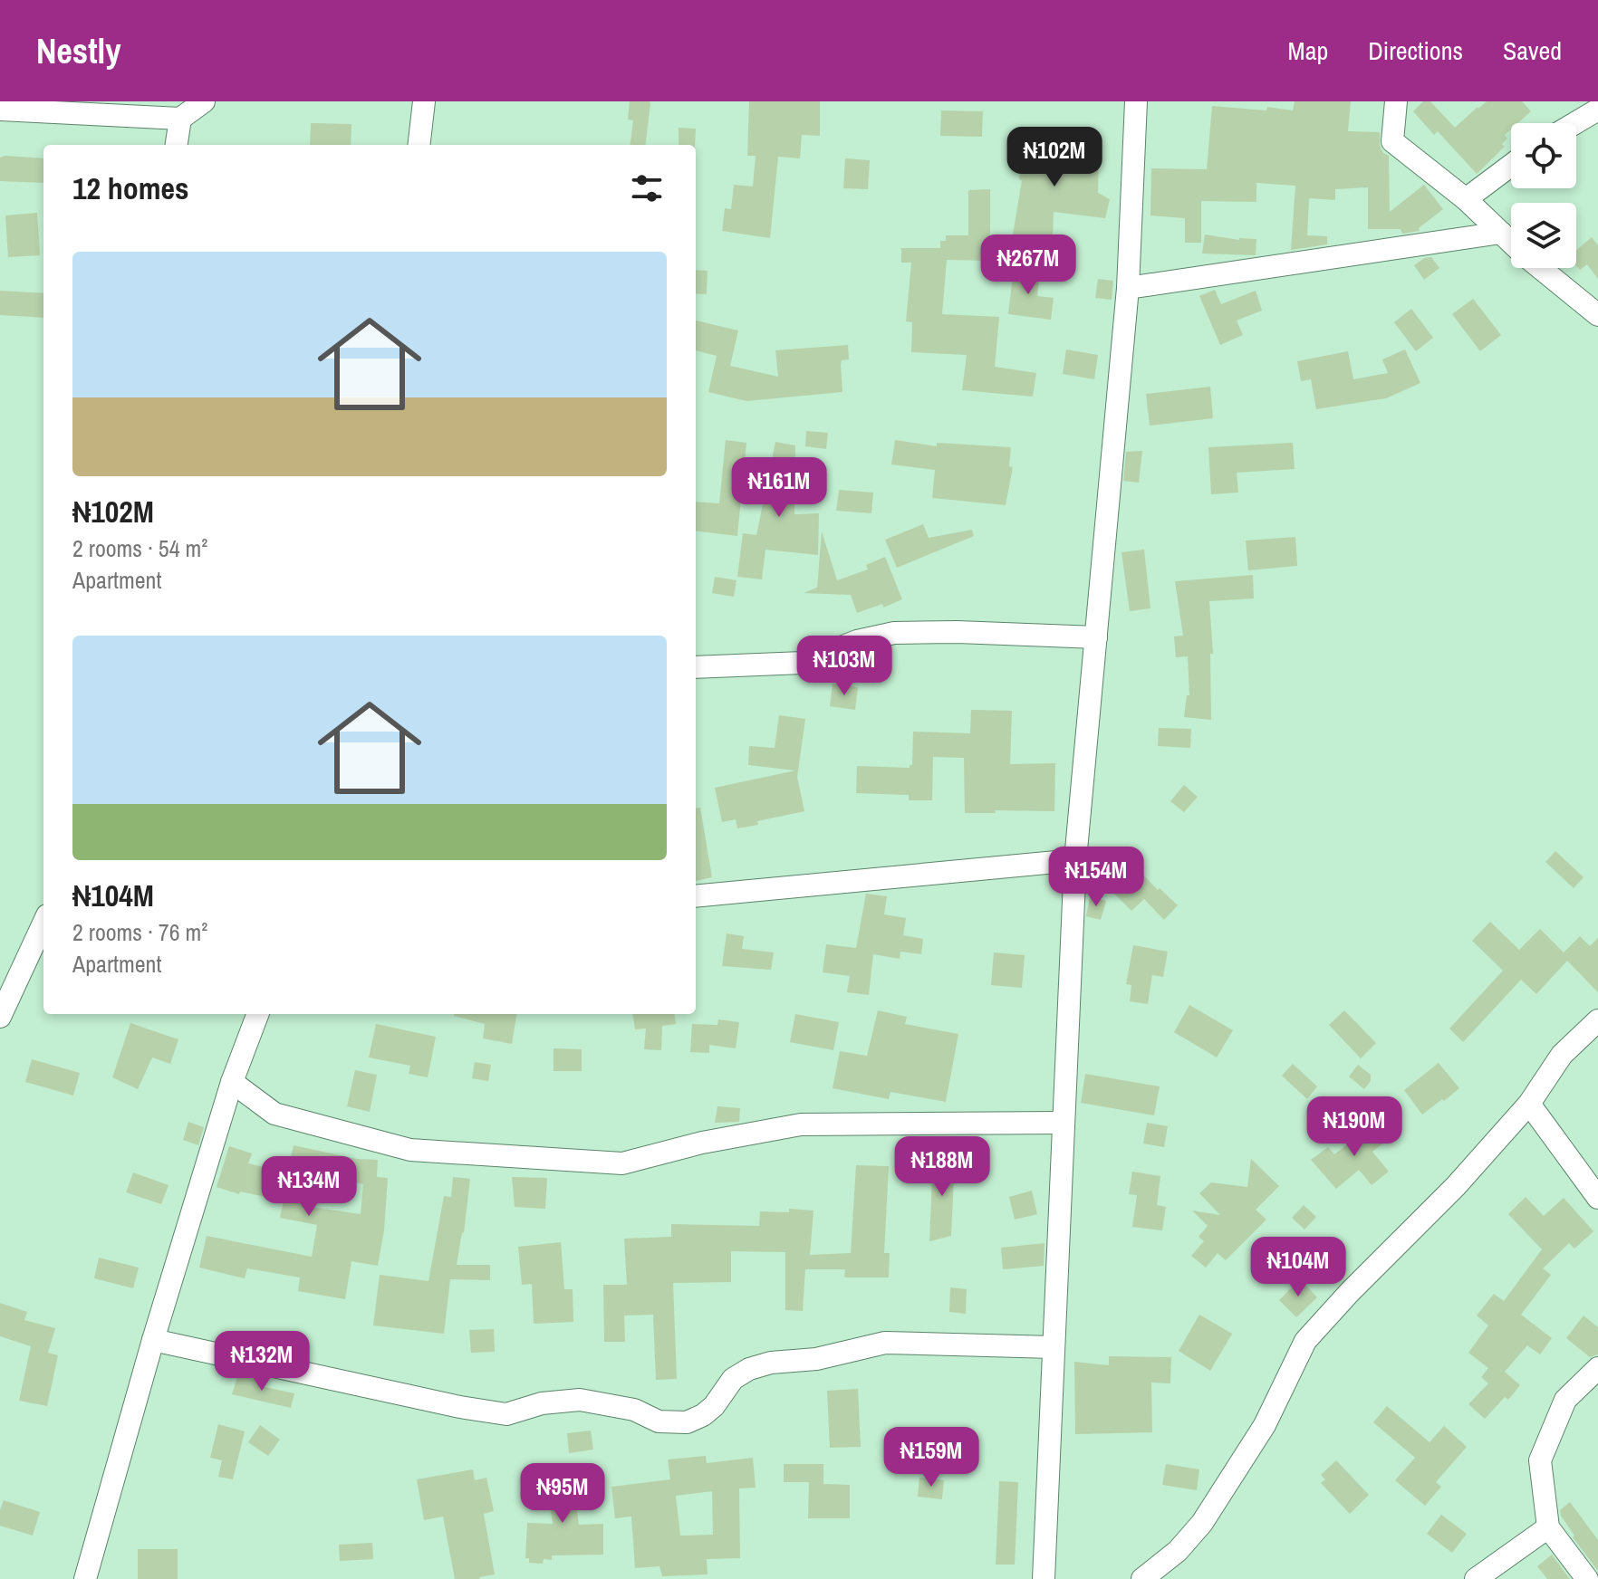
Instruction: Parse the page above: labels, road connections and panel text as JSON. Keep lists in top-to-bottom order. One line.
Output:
{"page":{"header":"Nestly","nav":["Map","Directions","Saved"],"price":["₦102M","₦267M","₦161M","₦103M","₦154M","₦190M","₦188M","₦134M","₦104M","₦132M","₦159M","₦95M"],"heading":"12 homes","list":[{"name":"₦102M","note":"2 rooms · 54 m² · Apartment"},{"name":"₦104M","note":"2 rooms · 76 m² · Apartment"}]}}
